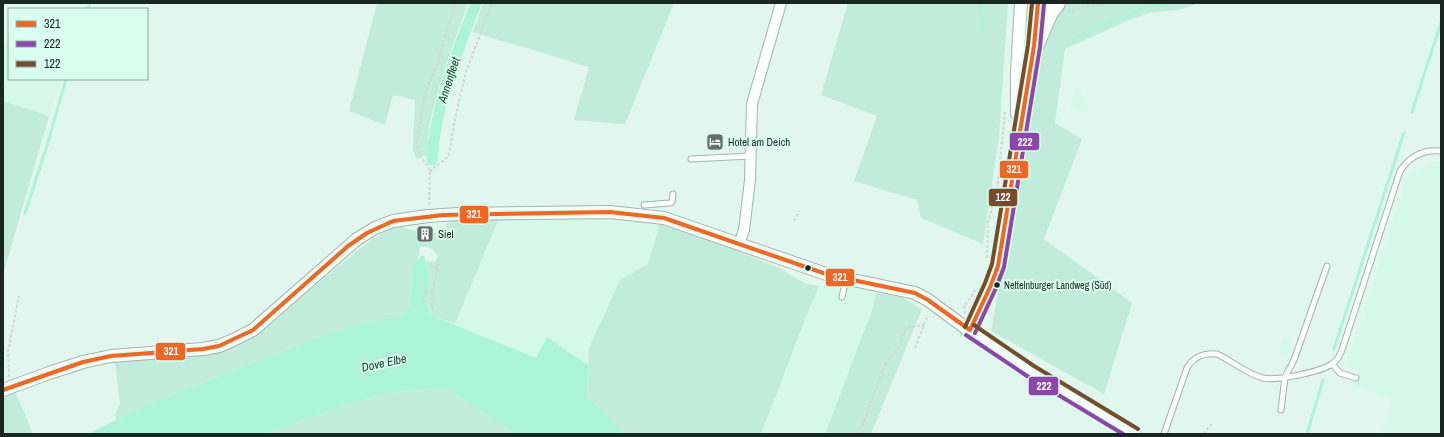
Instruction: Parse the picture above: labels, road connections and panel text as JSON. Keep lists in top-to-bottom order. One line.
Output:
{"water":["Annenfleet","Dove Elbe"],"places":{"hotel":["Hotel am Deich"],"building":["Siel"],"other":["Nettelnburger Landweg (Süd)"]},"lines":["transit line 321","transit line 122","transit line 222"],"legend":["321","222","122"]}
